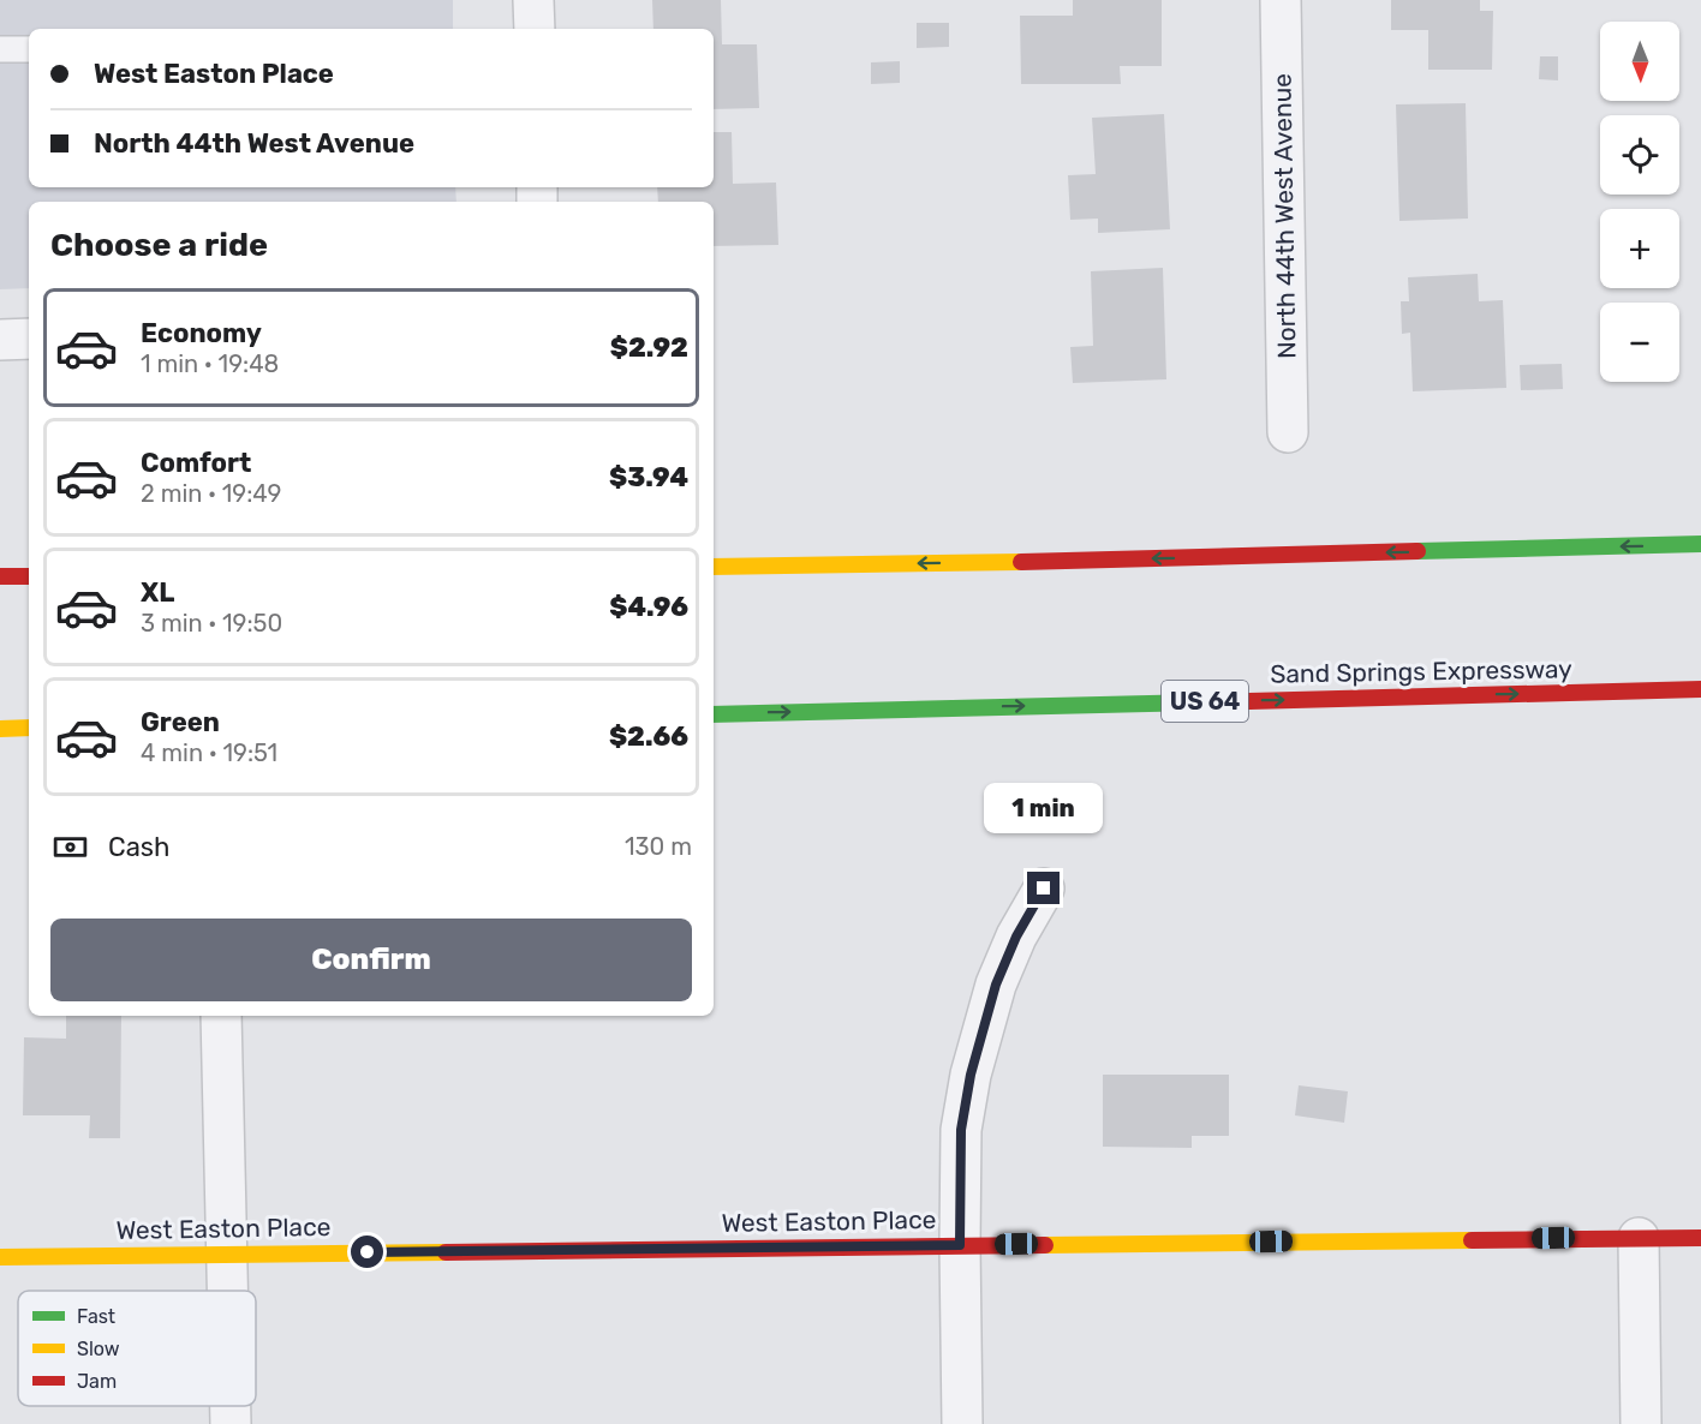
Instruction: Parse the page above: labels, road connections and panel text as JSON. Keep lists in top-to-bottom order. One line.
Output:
{"streets":{"main road":["Sand Springs Expressway","US 64","West Easton Place"],"street":["North 44th West Avenue"]},"legend":["Fast","Slow","Jam"],"north":"bottom","page":{"map_buttons":["+","−"],"banner":["West Easton Place","North 44th West Avenue"],"heading":"Choose a ride","list":[{"name":"Economy","note":"1 min · 19:48","value":"$2.92"},{"name":"Comfort","note":"2 min · 19:49","value":"$3.94"},{"name":"XL","note":"3 min · 19:50","value":"$4.96"},{"name":"Green","note":"4 min · 19:51","value":"$2.66"}],"bubble":"1 min","pay":["Cash","130 m"],"buttons":"Confirm"}}
